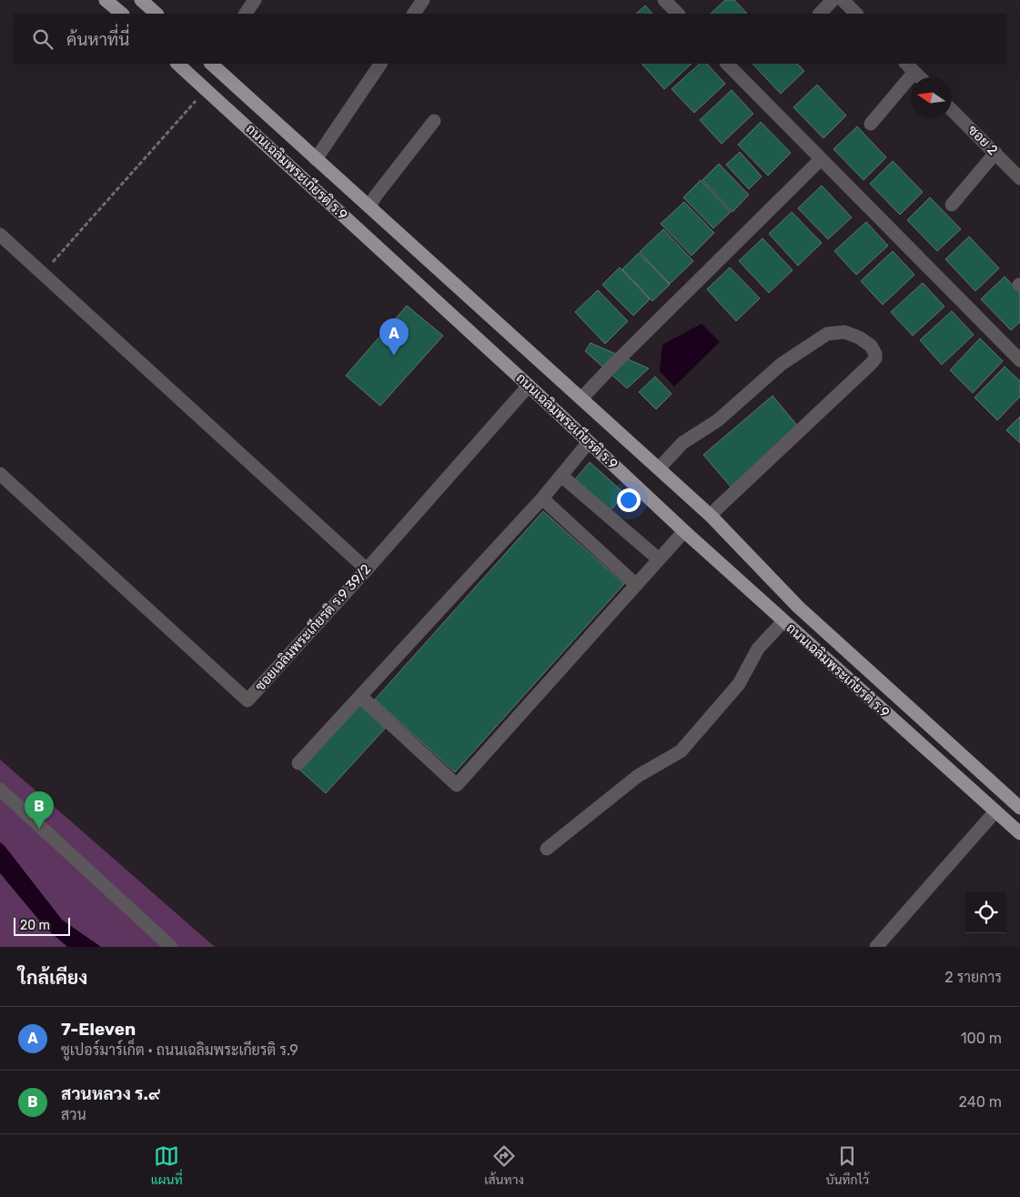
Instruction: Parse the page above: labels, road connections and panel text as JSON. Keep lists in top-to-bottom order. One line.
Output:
{"streets":{"main road":["ถนนเฉลิมพระเกียรติ ร.9"],"street":["ซอย 2","ซอยเฉลิมพระเกียรติ ร.9 39/2"]},"crossings":[["ถนนเฉลิมพระเกียรติ ร.9","ซอยเฉลิมพระเกียรติ ร.9 39/2"]],"scale_bar":"20 m","north":"left","page":{"search":"ค้นหาที่นี่","pins":["A","B"],"scale":"20 m","heading":["ใกล้เคียง","2 รายการ"],"list":[{"mark":"A","name":"7-Eleven","note":"ซูเปอร์มาร์เก็ต · ถนนเฉลิมพระเกียรติ ร.9","value":"100 m"},{"mark":"B","name":"สวนหลวง ร.๙","note":"สวน","value":"240 m"}],"nav":["แผนที่","เส้นทาง","บันทึกไว้"]}}
